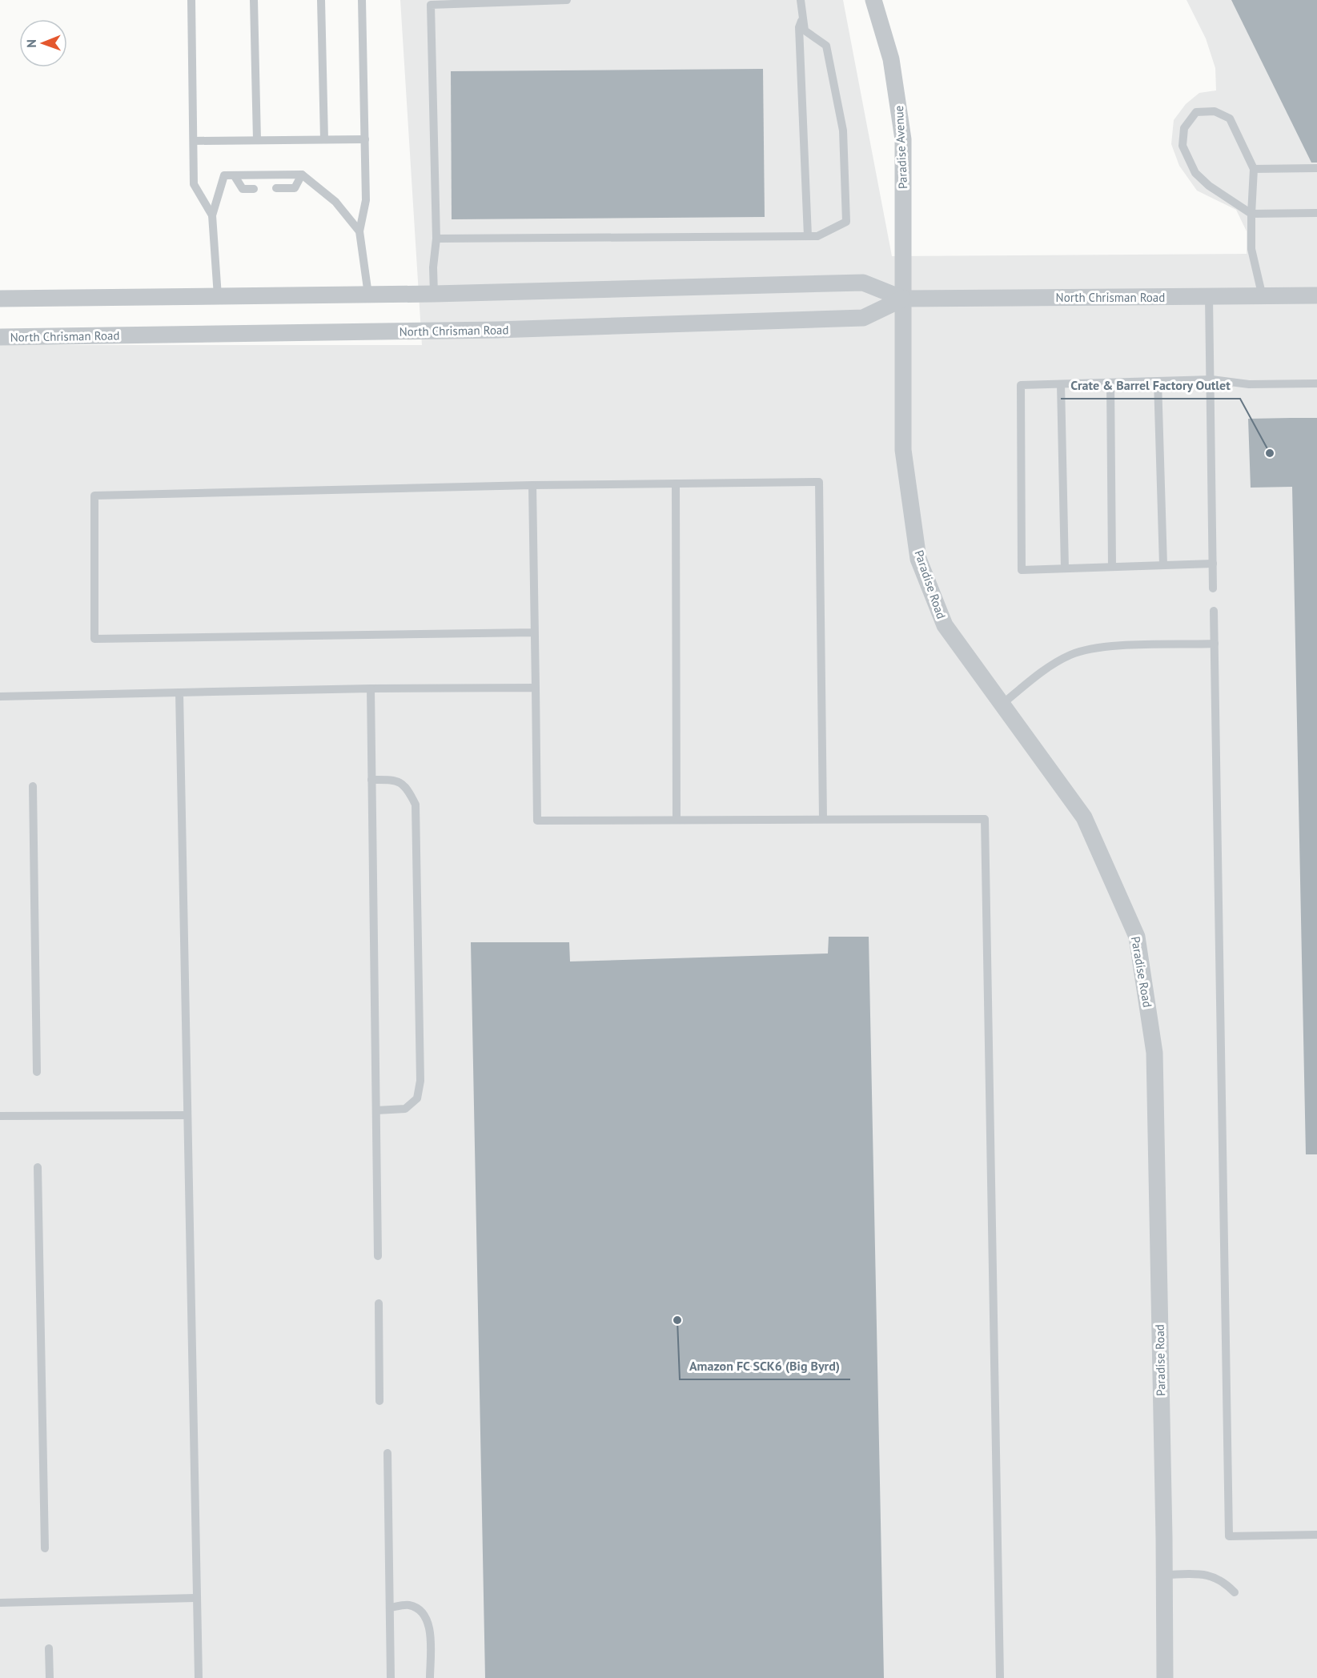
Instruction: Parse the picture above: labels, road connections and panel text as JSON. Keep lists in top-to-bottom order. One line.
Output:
{"streets":{"street":["Paradise Avenue","North Chrisman Road","Paradise Road"]},"crossings":[["Paradise Avenue","North Chrisman Road"],["Paradise Avenue","Paradise Road"],["North Chrisman Road","Paradise Road"]],"places":["Crate & Barrel Factory Outlet","Amazon FC SCK6 (Big Byrd)"],"north":"left"}
